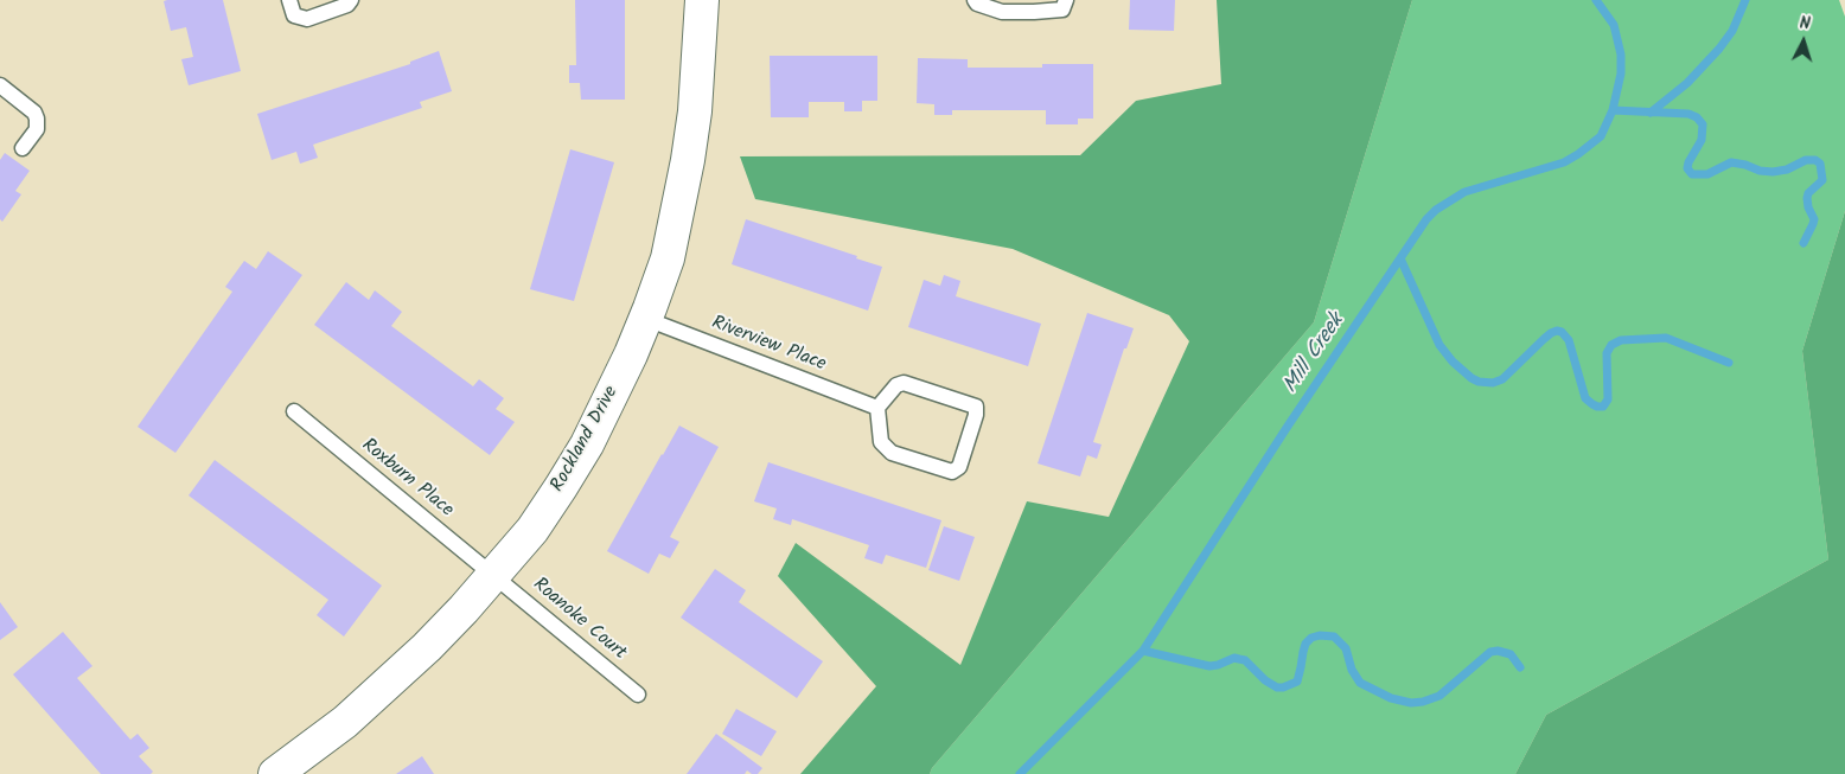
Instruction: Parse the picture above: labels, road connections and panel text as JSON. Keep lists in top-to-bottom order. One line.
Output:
{"streets":{"street":["Rockland Drive"],"lane":["Riverview Place","Roxburn Place","Roanoke Court"]},"crossings":[["Riverview Place","Rockland Drive"],["Rockland Drive","Roxburn Place"],["Rockland Drive","Roanoke Court"],["Roxburn Place","Roanoke Court"]],"water":["Mill Creek"],"north":"top"}
